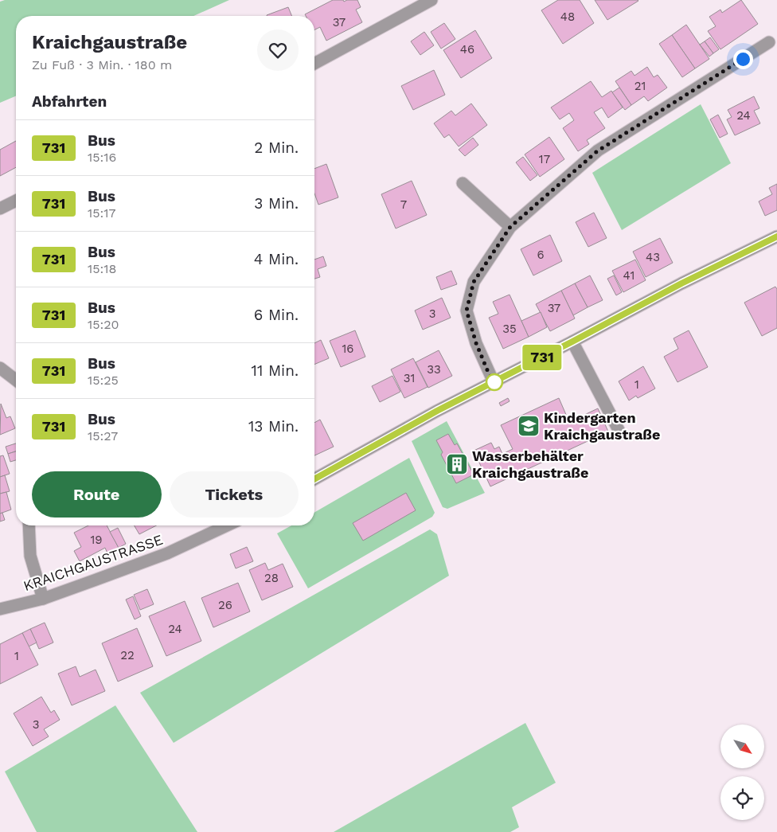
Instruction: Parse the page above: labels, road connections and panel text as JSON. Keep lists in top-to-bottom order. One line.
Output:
{"streets":{"street":["KRAICHGAUSTRASSE"]},"places":{"school or university":["Kindergarten Kraichgaustraße"],"building":["Wasserbehälter Kraichgaustraße"]},"lines":["bus line 731"],"house_numbers":["48","37","46","21","24","17","7","6","43","41","37","3","35","16","33","31","1","19","28","26","24","22","1","3"],"north":"bottom right","page":{"on_map":"731","heading":[["Kraichgaustraße","Zu Fuß · 3 Min. · 180 m"],"Abfahrten"],"list":[{"mark":"731","name":"Bus","note":"15:16","value":"2 Min."},{"mark":"731","name":"Bus","note":"15:17","value":"3 Min."},{"mark":"731","name":"Bus","note":"15:18","value":"4 Min."},{"mark":"731","name":"Bus","note":"15:20","value":"6 Min."},{"mark":"731","name":"Bus","note":"15:25","value":"11 Min."},{"mark":"731","name":"Bus","note":"15:27","value":"13 Min."}],"buttons":["Route","Tickets"]}}
